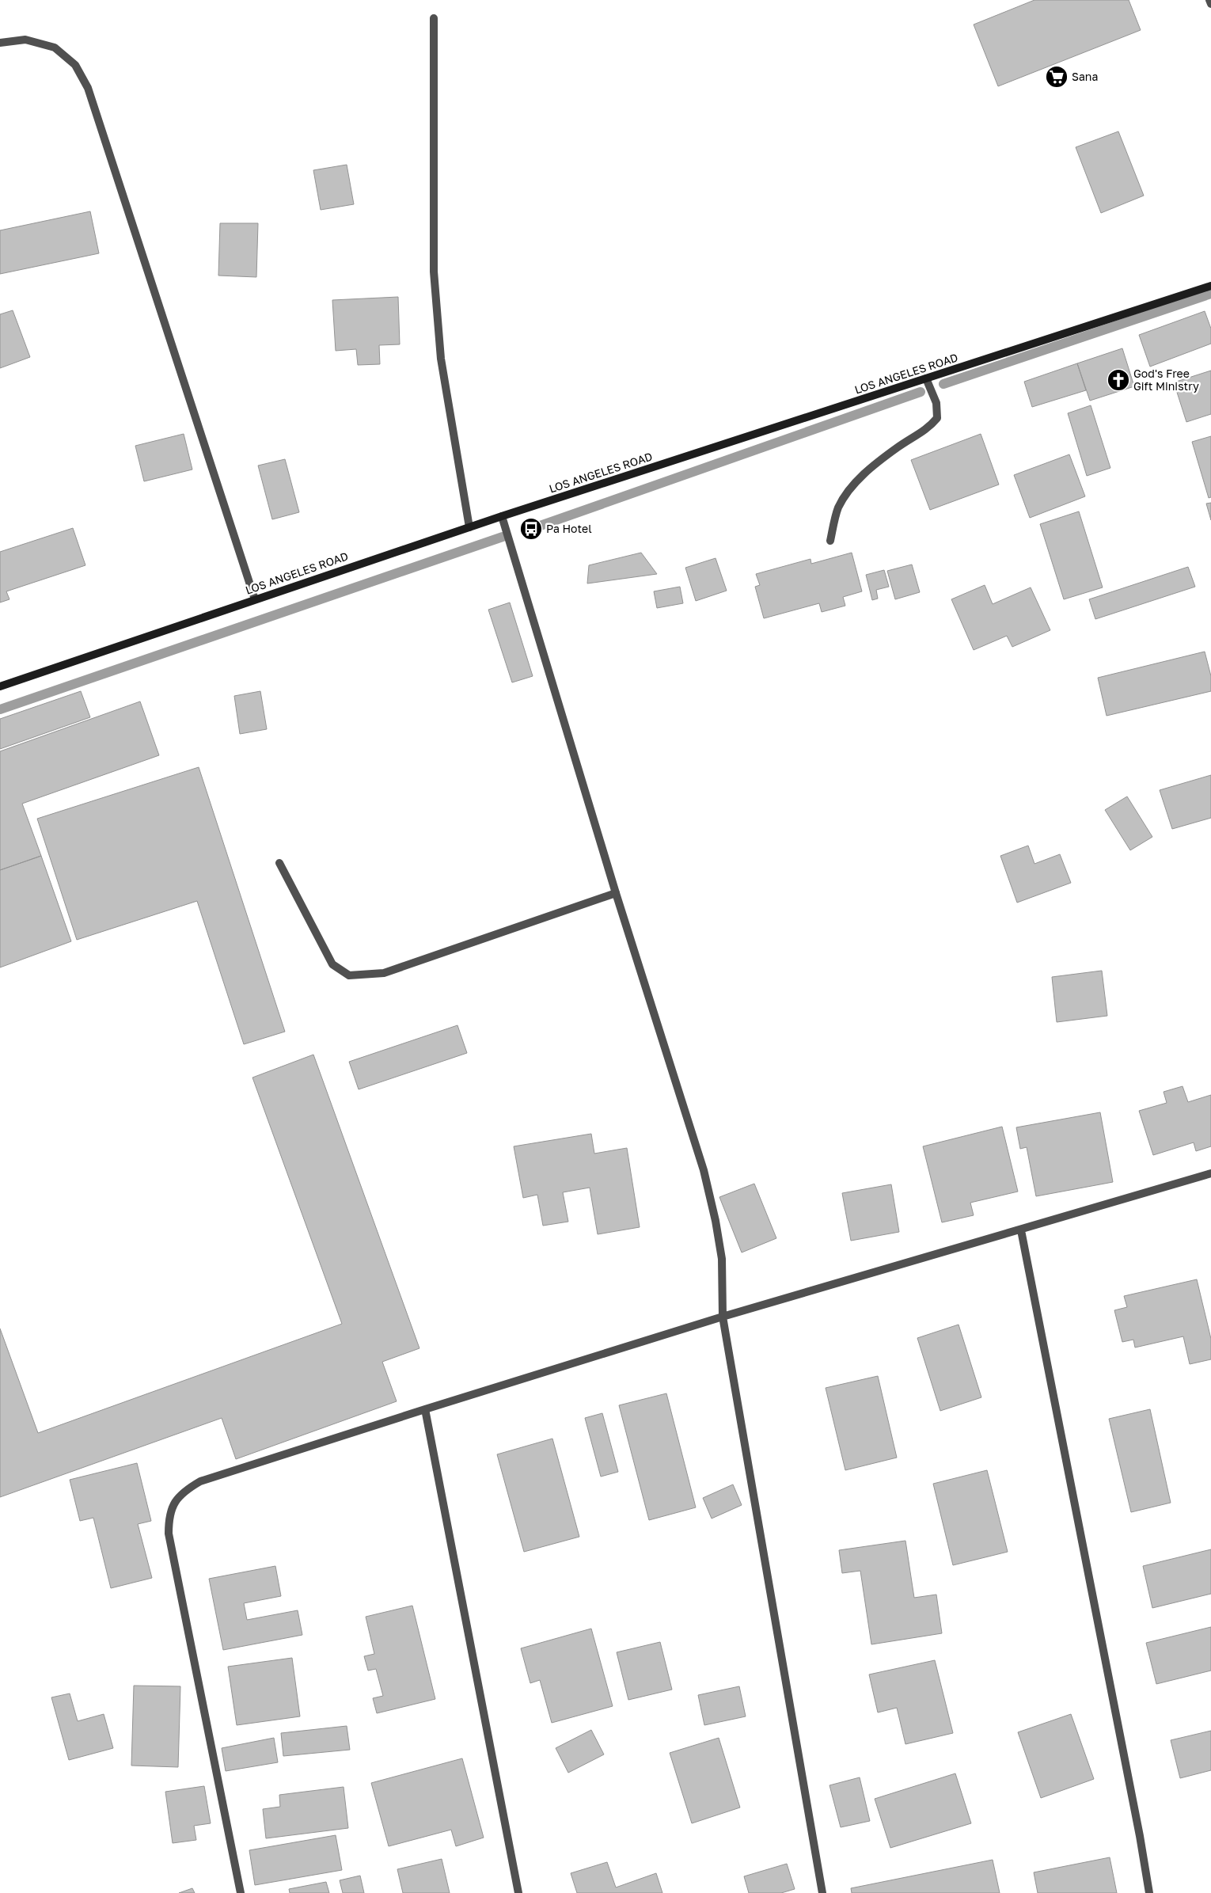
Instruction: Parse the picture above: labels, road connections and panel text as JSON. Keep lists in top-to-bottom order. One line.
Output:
{"streets":{"main road":["LOS ANGELES ROAD"]},"places":{"supermarket":["Sana"],"church":["God's Free Gift Ministry"],"bus stop":["Pa Hotel"]}}
